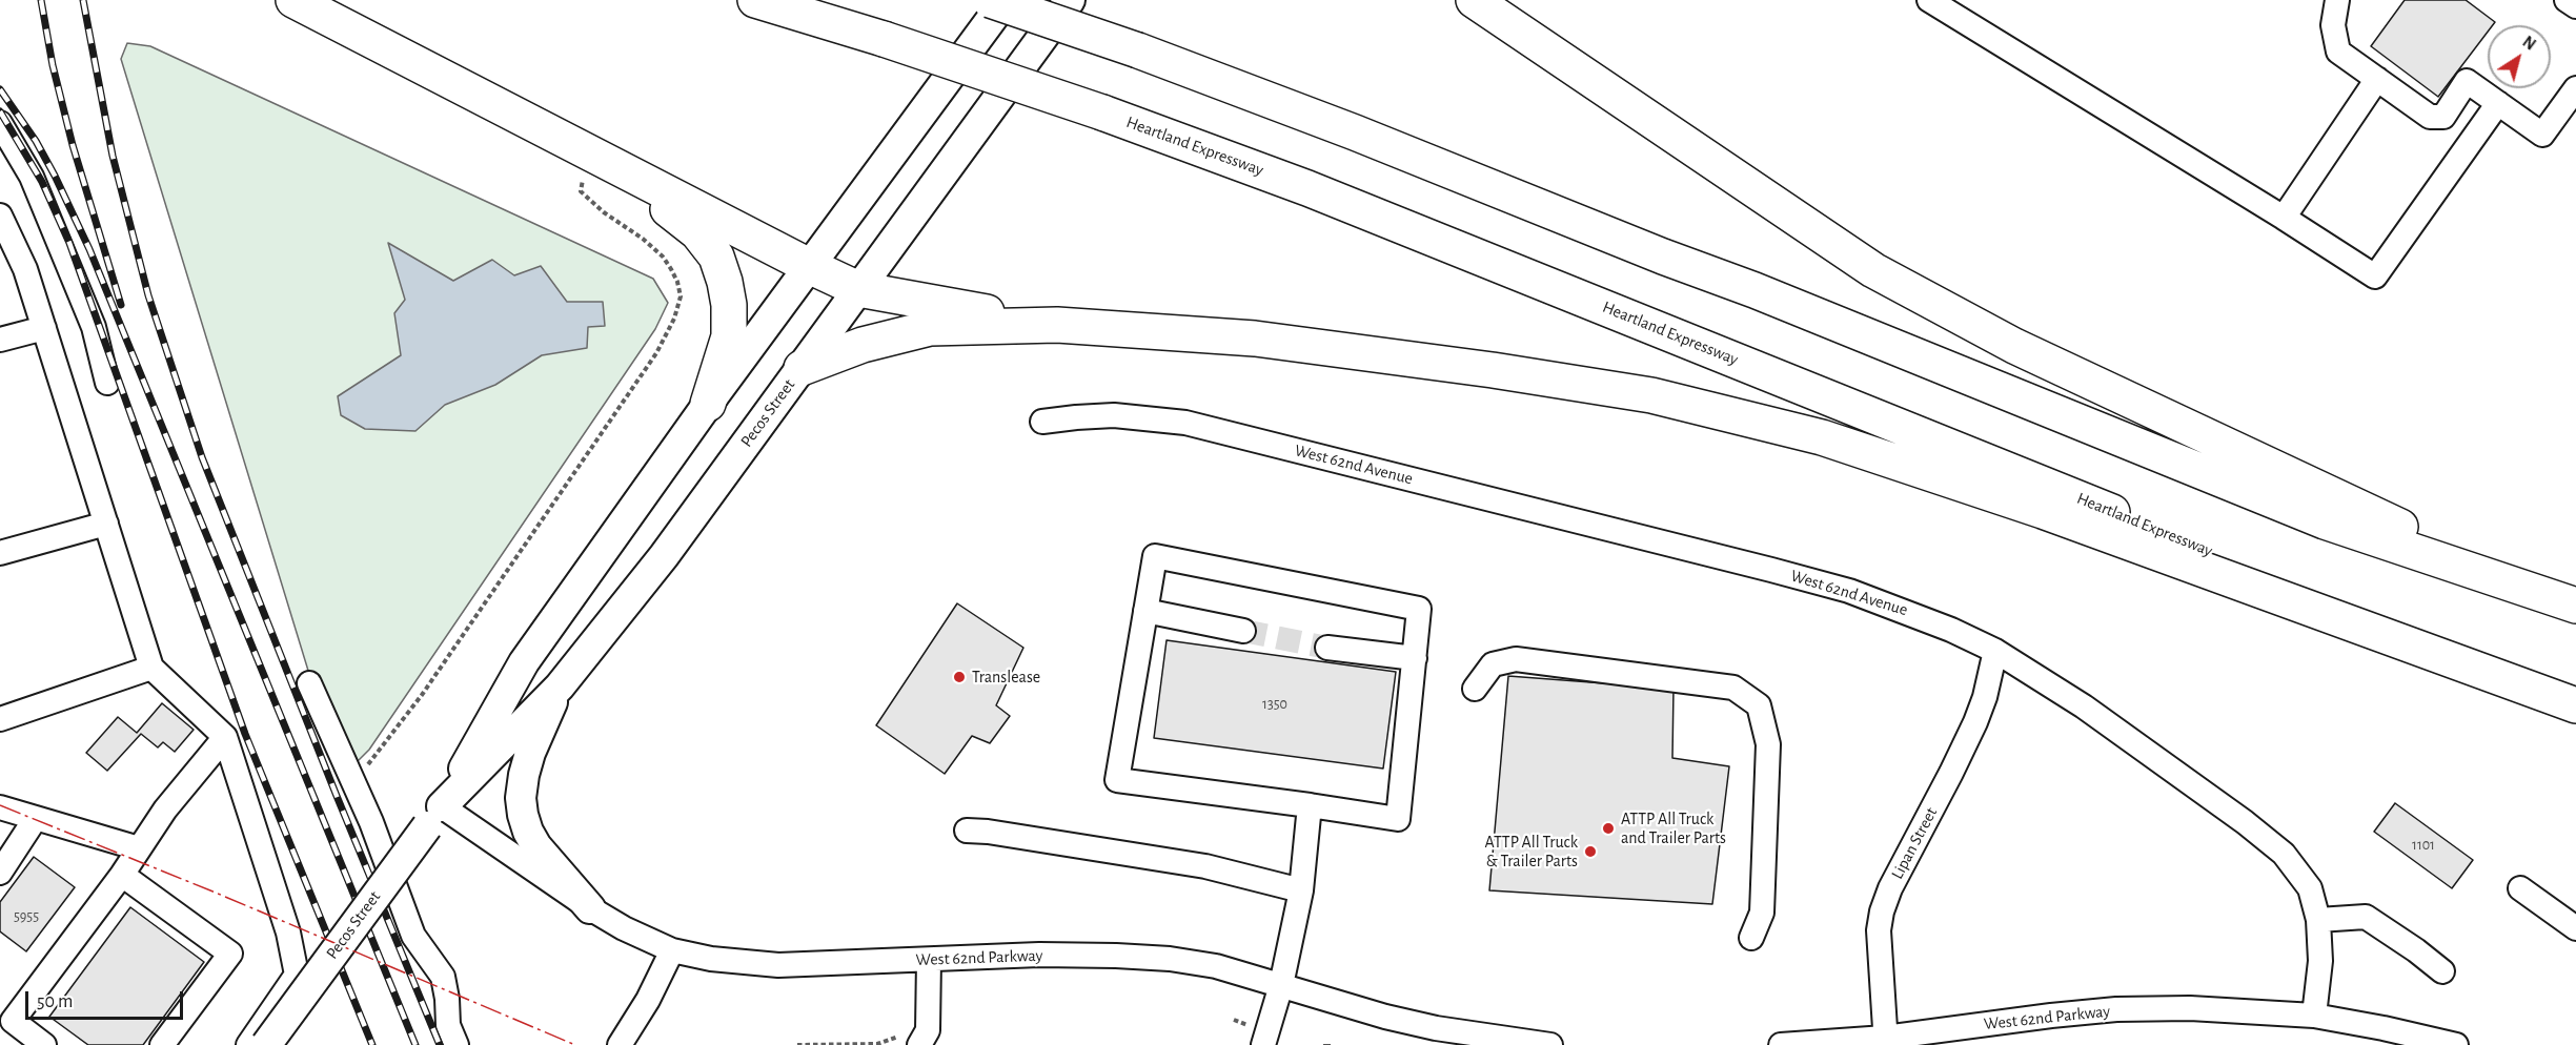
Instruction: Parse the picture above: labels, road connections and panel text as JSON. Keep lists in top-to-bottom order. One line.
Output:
{"streets":{"highway":["Heartland Expressway"],"main road":["Pecos Street"],"street":["West 62nd Avenue","Lipan Street","West 62nd Parkway"]},"crossings":[["Pecos Street","West 62nd Parkway"],["West 62nd Avenue","Lipan Street"],["West 62nd Avenue","West 62nd Parkway"],["Lipan Street","West 62nd Parkway"]],"places":["Translease","ATTP All Truck and Trailer Parts","ATTP All Truck & Trailer Parts"],"house_numbers":["1350","1101","5955"],"scale_bar":"50 m","north":"top right"}
